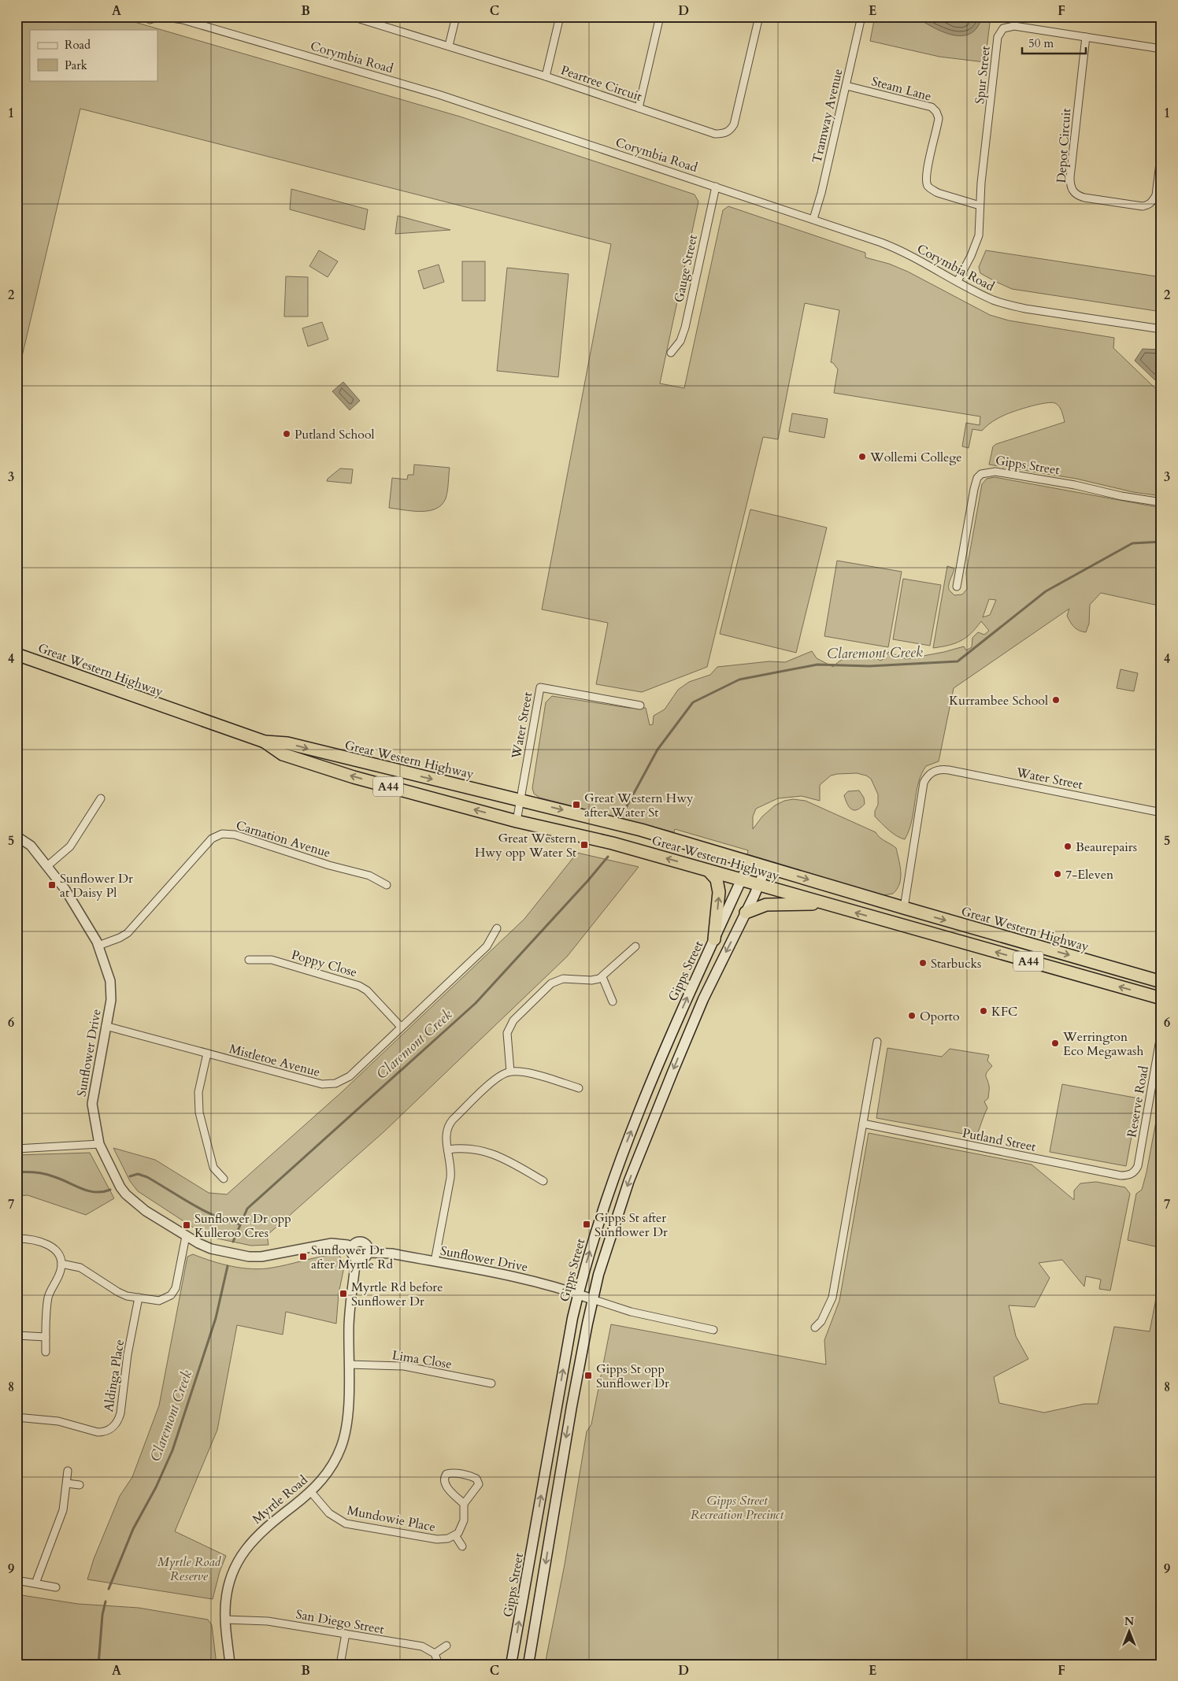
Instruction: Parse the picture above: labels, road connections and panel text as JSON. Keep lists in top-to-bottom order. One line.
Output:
{"streets":{"highway":["Great Western Highway","A44"],"main road":["Gipps Street"],"street":["Corymbia Road","Spur Street","Peartree Circuit","Steam Lane","Tramway Avenue","Depot Circuit","Gauge Street","Water Street","Carnation Avenue","Poppy Close","Sunflower Drive","Mistletoe Avenue","Reserve Road","Putland Street","Lima Close","Aldinga Place","Myrtle Road","Mundowie Place","San Diego Street"]},"crossings":[["Corymbia Road","Spur Street"],["Corymbia Road","Tramway Avenue"],["Corymbia Road","Gauge Street"],["Spur Street","Steam Lane"],["Spur Street","Depot Circuit"],["Steam Lane","Tramway Avenue"],["Gipps Street","Great Western Highway"],["Gipps Street","Sunflower Drive"],["Great Western Highway","Water Street"],["Carnation Avenue","Sunflower Drive"],["Poppy Close","Mistletoe Avenue"],["Sunflower Drive","Mistletoe Avenue"],["Sunflower Drive","Myrtle Road"],["Reserve Road","Putland Street"],["Lima Close","Myrtle Road"],["Myrtle Road","Mundowie Place"],["Myrtle Road","San Diego Street"]],"one_way":["Gipps Street"],"water":["Claremont Creek"],"parks":["Gipps Street Recreation Precinct","Myrtle Road Reserve"],"places":{"other":["Putland School","Wollemi College","Kurrambee School","Beaurepairs","7-Eleven","Starbucks","KFC","Oporto","Werrington Eco Megawash"],"transit":["Great Western Hwy after Water St","Great Western Hwy opp Water St","Sunflower Dr at Daisy Pl","Gipps St after Sunflower Dr","Sunflower Dr opp Kulleroo Cres","Sunflower Dr after Myrtle Rd","Myrtle Rd before Sunflower Dr","Gipps St opp Sunflower Dr"]},"legend":["Road","Park"],"scale_bar":"50 m","north":"top","grid":{"columns":["A","B","C","D","E","F"],"rows":["1","2","3","4","5","6","7","8","9"]}}
